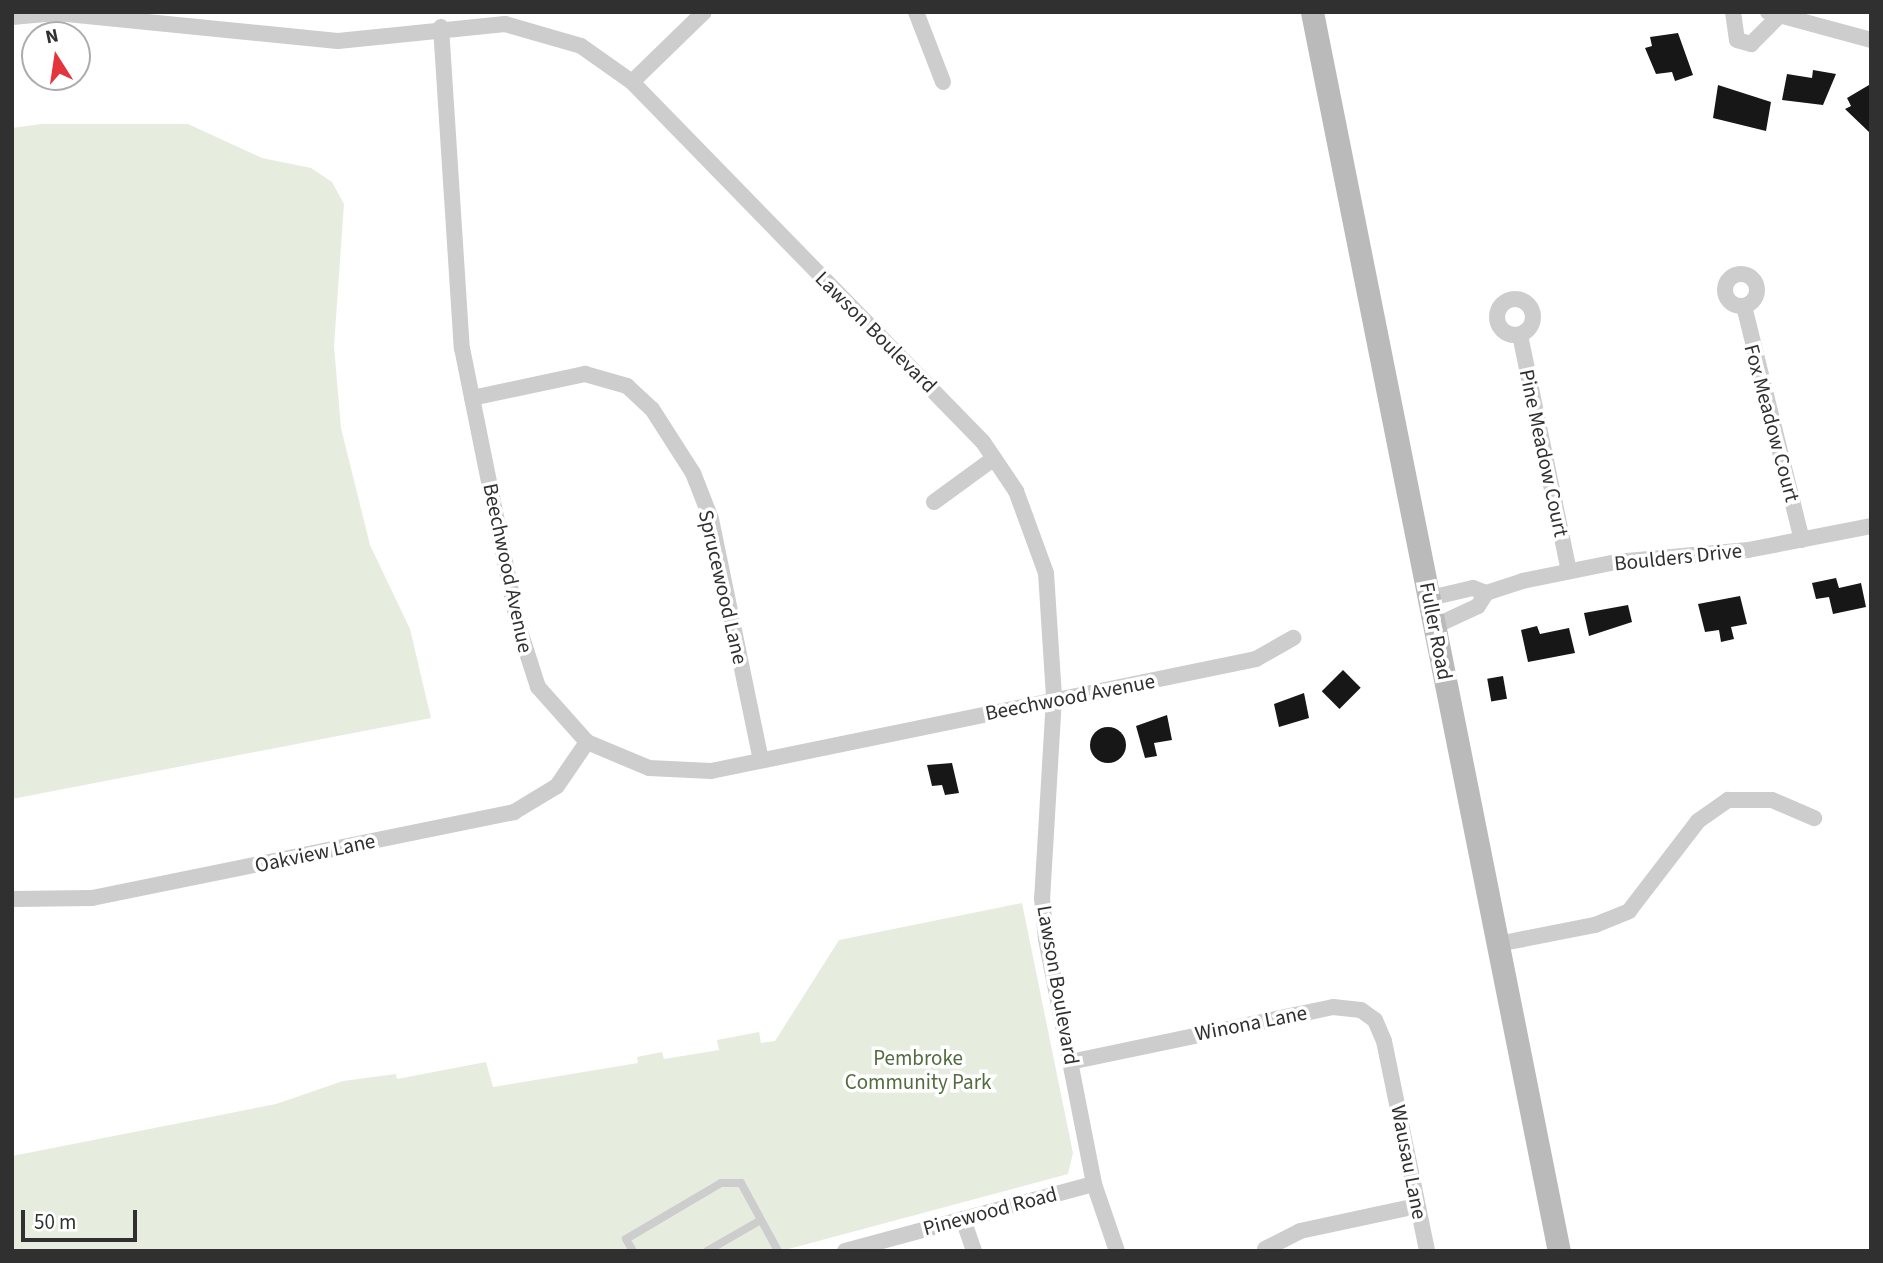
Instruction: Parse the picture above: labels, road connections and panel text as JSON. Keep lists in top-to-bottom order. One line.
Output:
{"streets":{"street":["Lawson Boulevard","Fox Meadow Court","Pine Meadow Court","Boulders Drive","Beechwood Avenue","Sprucewood Lane","Fuller Road","Oakview Lane","Winona Lane","Wausau Lane","Pinewood Road"]},"crossings":[["Lawson Boulevard","Beechwood Avenue"],["Lawson Boulevard","Winona Lane"],["Lawson Boulevard","Pinewood Road"],["Fox Meadow Court","Boulders Drive"],["Pine Meadow Court","Boulders Drive"],["Boulders Drive","Fuller Road"],["Beechwood Avenue","Sprucewood Lane"],["Beechwood Avenue","Oakview Lane"],["Winona Lane","Wausau Lane"]],"parks":["Pembroke Community Park"],"scale_bar":"50 m","north":"top"}
